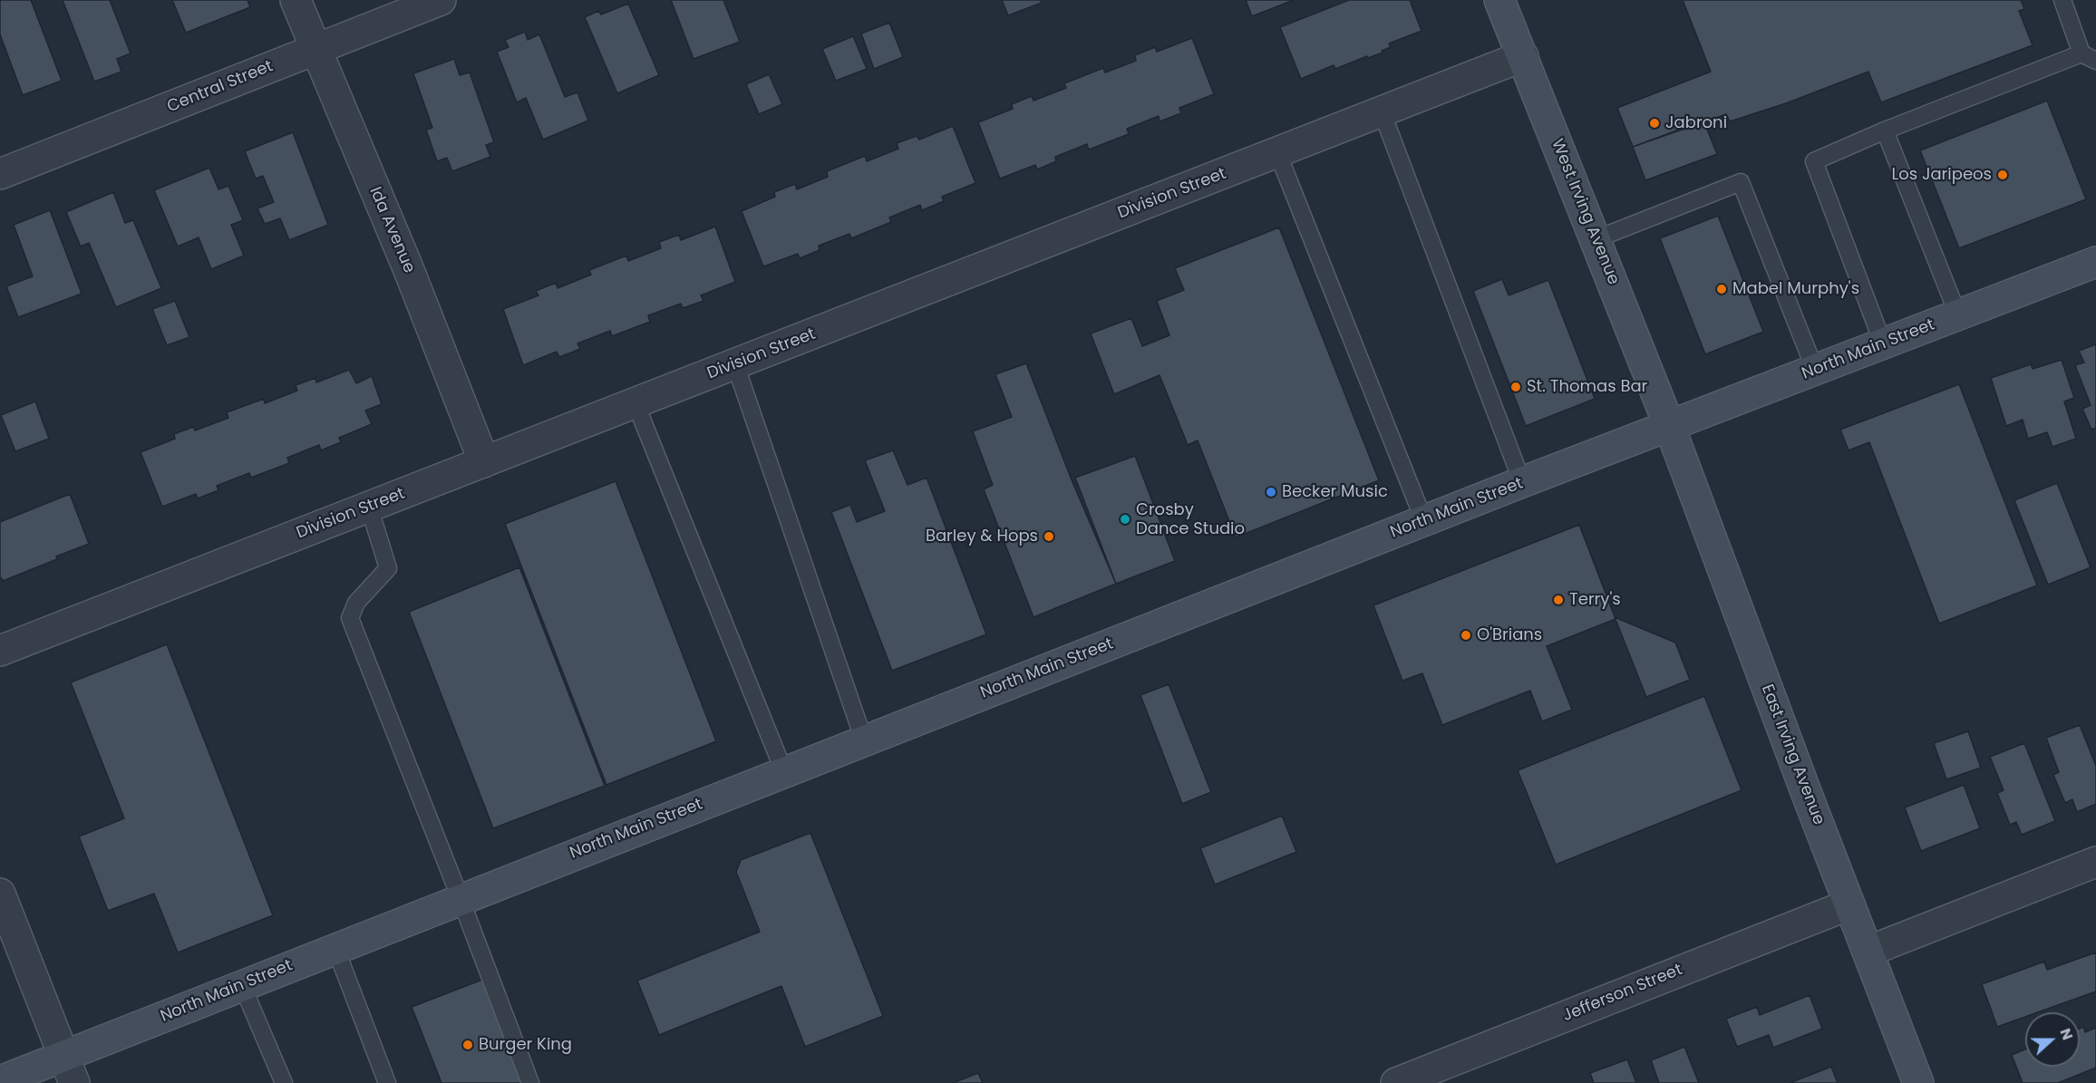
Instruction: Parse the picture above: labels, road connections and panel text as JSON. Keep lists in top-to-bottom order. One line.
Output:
{"streets":{"main road":["West Irving Avenue","North Main Street","East Irving Avenue"],"street":["Central Street","Division Street","Ida Avenue","Jefferson Street"]},"crossings":[["Central Street","Ida Avenue"],["Division Street","West Irving Avenue"],["Division Street","Ida Avenue"],["West Irving Avenue","North Main Street"],["West Irving Avenue","East Irving Avenue"],["North Main Street","East Irving Avenue"],["East Irving Avenue","Jefferson Street"]],"places":["Jabroni","Los Jaripeos","Mabel Murphy's","St. Thomas Bar","Becker Music","Crosby Dance Studio","Barley & Hops","Terry's","O'Brians","Burger King"],"north":"right"}
